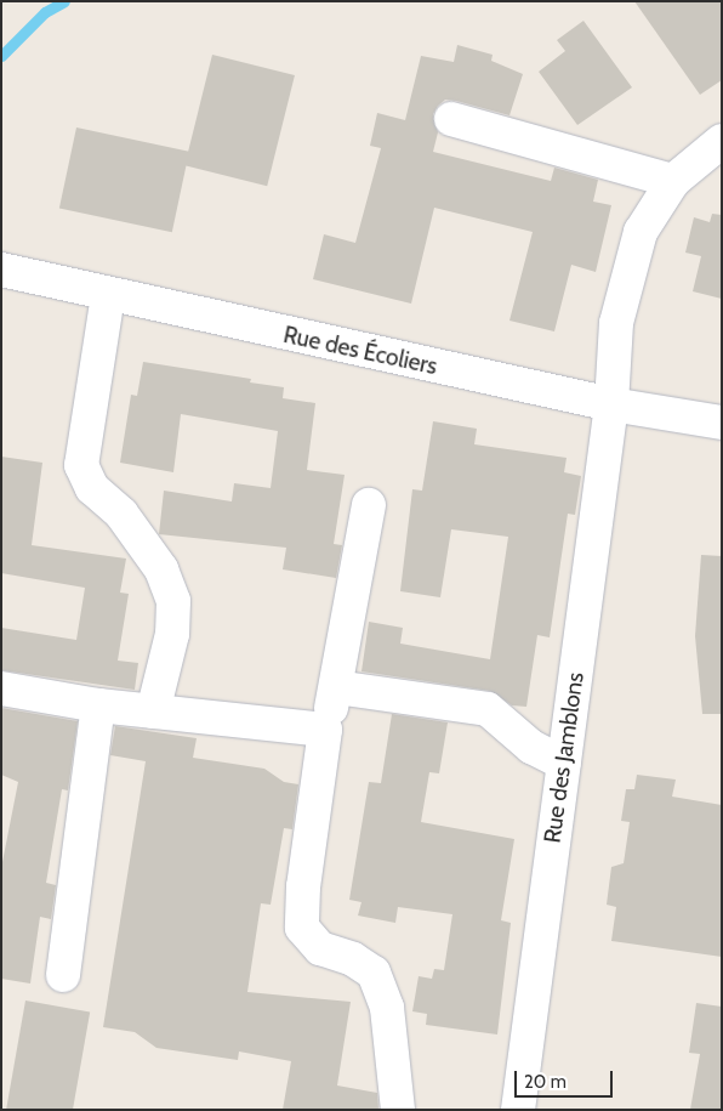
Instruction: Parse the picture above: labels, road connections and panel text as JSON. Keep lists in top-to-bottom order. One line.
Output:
{"streets":{"street":["Rue des Écoliers","Rue des Jamblons"]},"crossings":[["Rue des Écoliers","Rue des Jamblons"]],"scale_bar":"20 m"}
